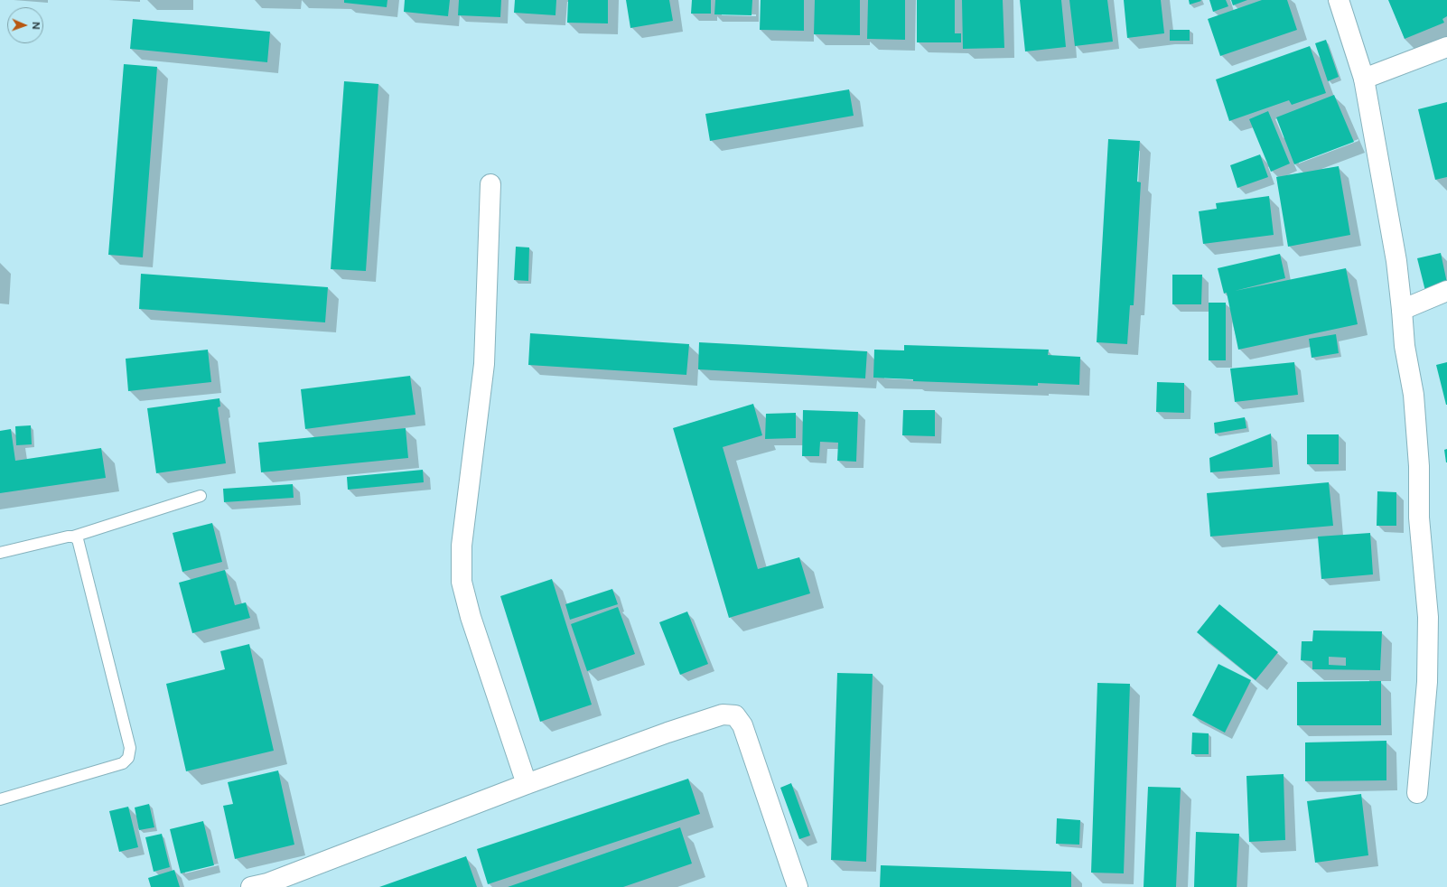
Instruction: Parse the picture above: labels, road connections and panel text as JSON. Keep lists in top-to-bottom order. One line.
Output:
{"north":"right"}
